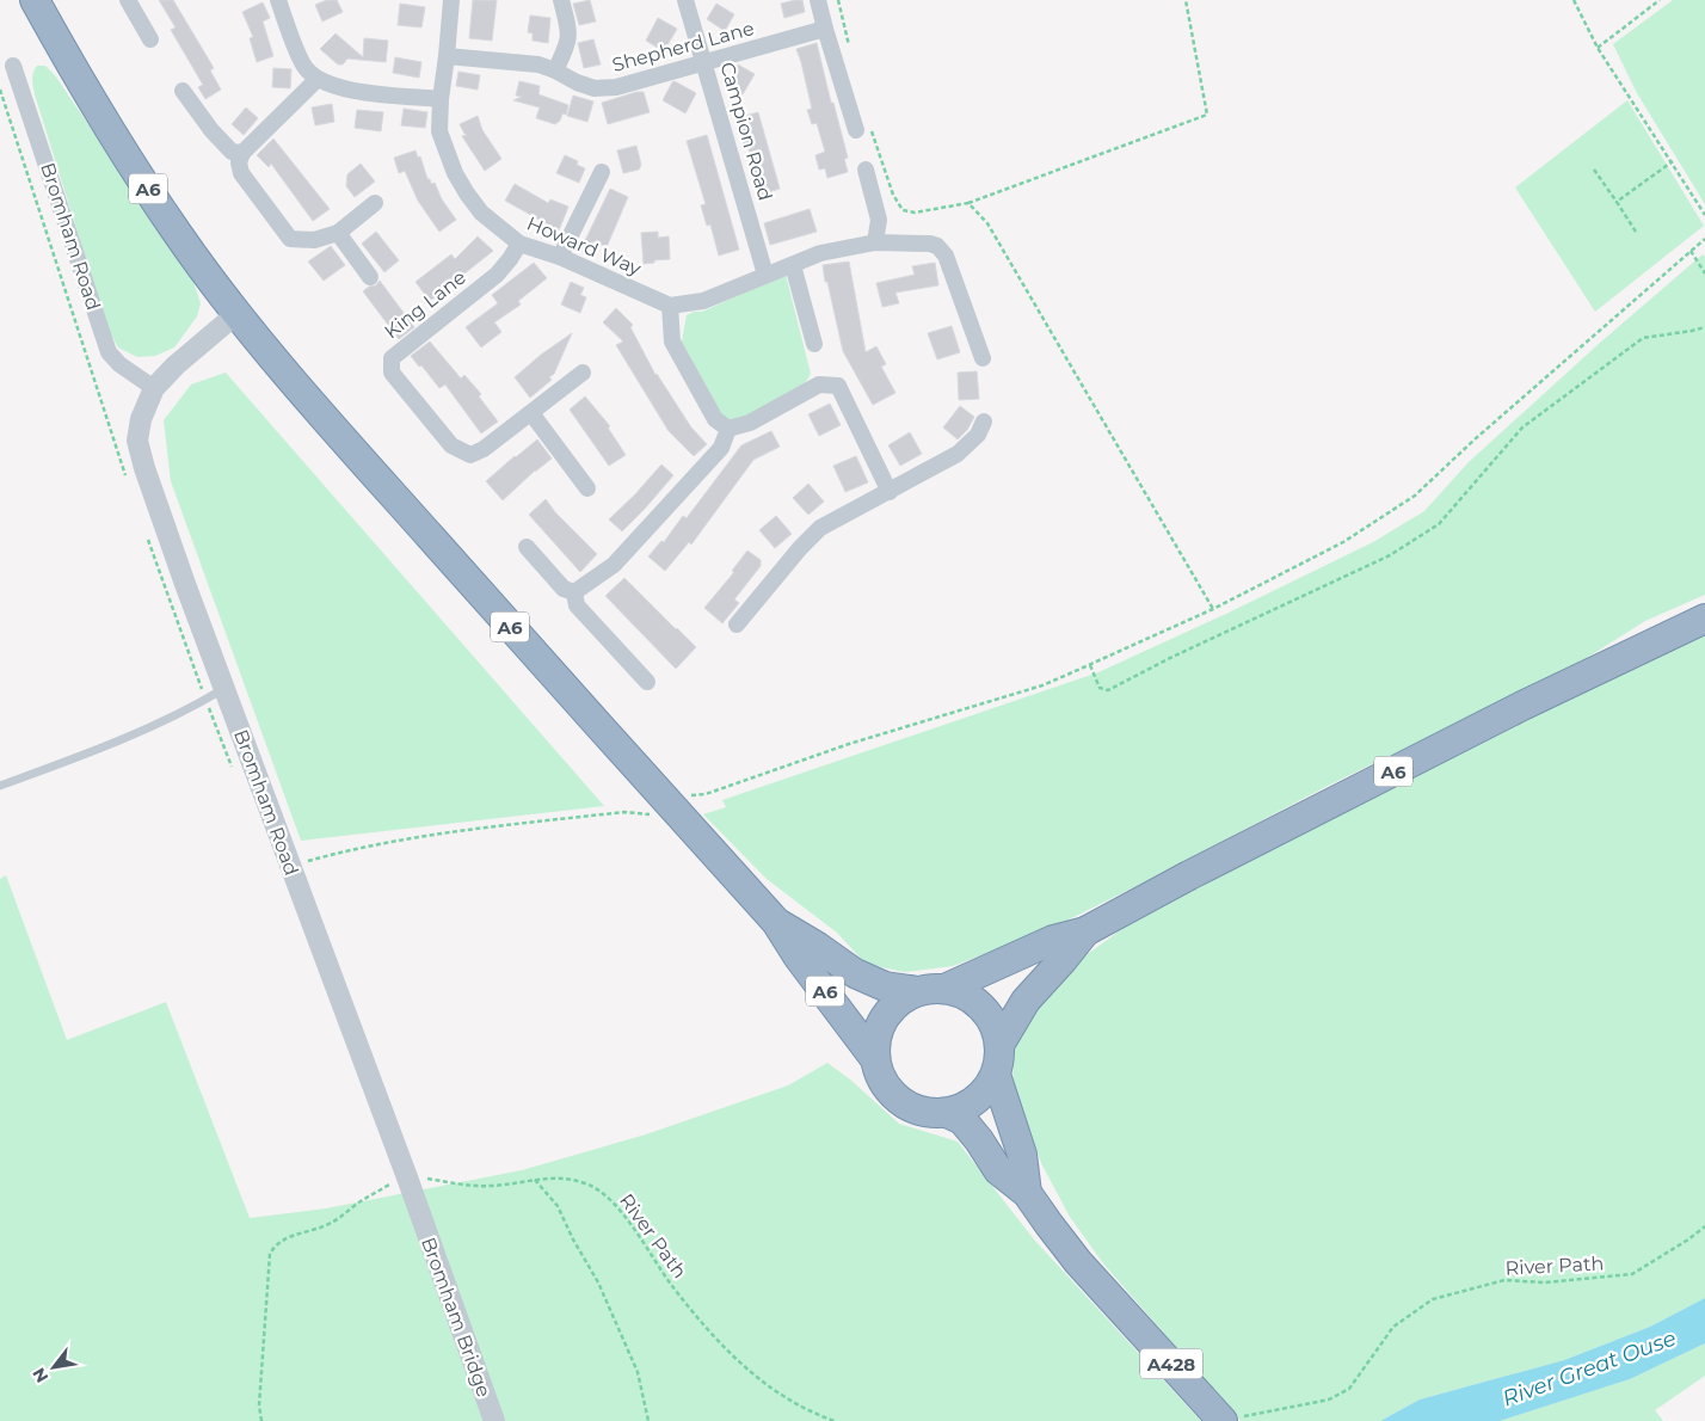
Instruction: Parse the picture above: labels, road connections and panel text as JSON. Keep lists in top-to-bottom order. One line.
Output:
{"streets":{"highway":["A6","A428"],"street":["Shepherd Lane","Campion Road","Bromham Road","Howard Way","King Lane","Bromham Bridge"],"path":["River Path"]},"crossings":[["Shepherd Lane","Campion Road"],["Shepherd Lane","Howard Way"],["A6","Bromham Road"],["A6","A428"],["Bromham Road","River Path"],["Bromham Road","Bromham Bridge"],["Howard Way","King Lane"],["River Path","A428"]],"water":["River Great Ouse"],"north":"bottom left"}
